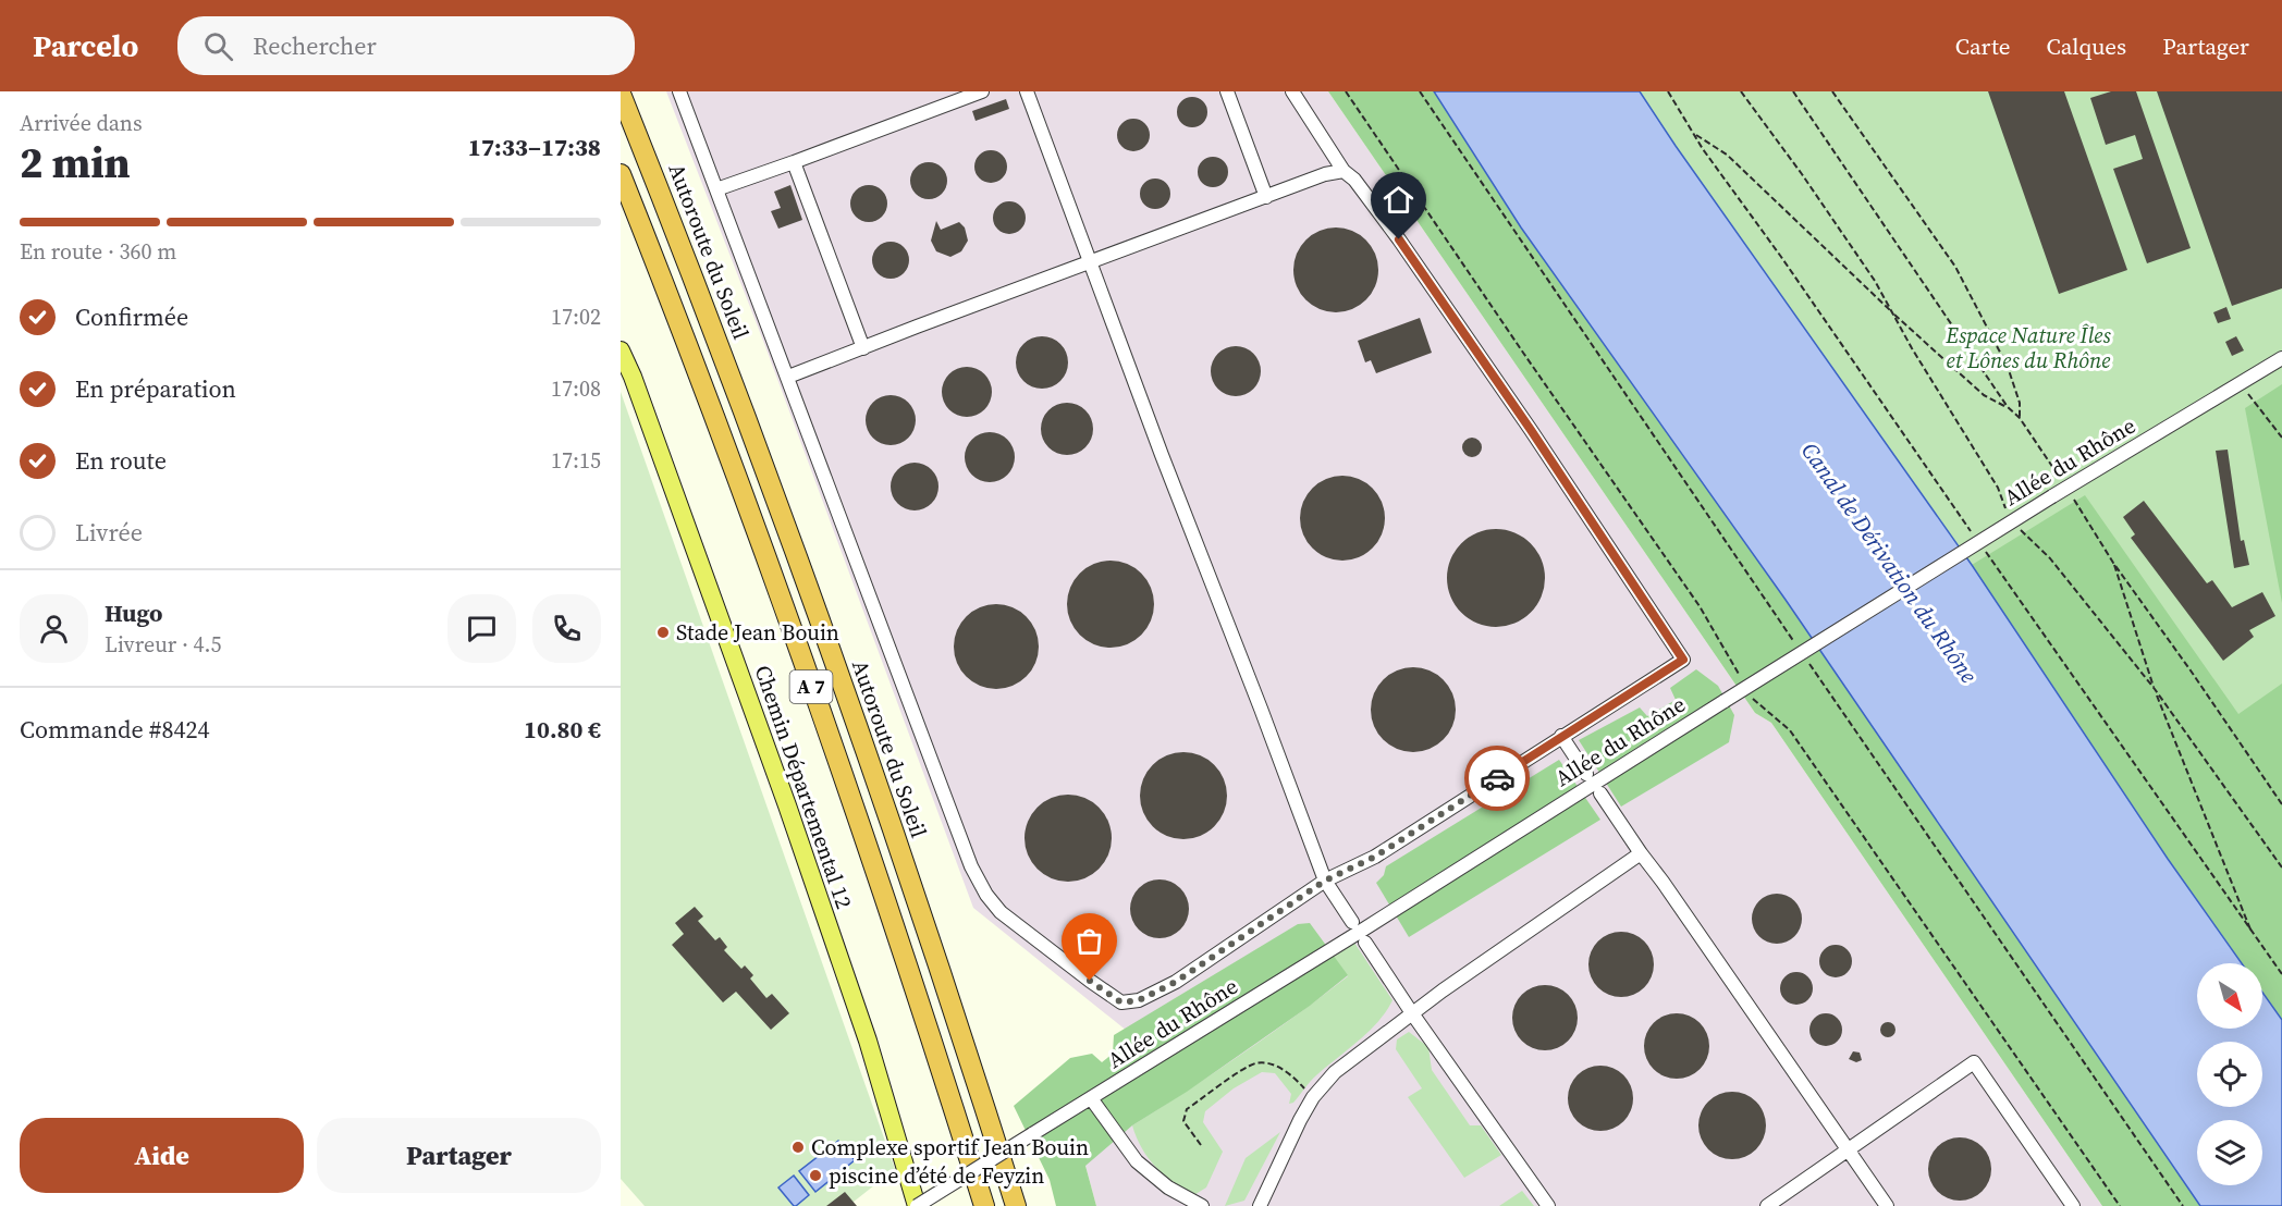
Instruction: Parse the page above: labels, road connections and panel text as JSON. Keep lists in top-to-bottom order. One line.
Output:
{"streets":{"highway":["Autoroute du Soleil","A 7"],"main road":["Chemin Départemental 12"],"street":["Allée du Rhône"]},"crossings":[["Allée du Rhône","Chemin Départemental 12"]],"water":["Canal de Dérivation du Rhône"],"parks":["Espace Nature Îles et Lônes du Rhône"],"places":["Stade Jean Bouin","Complexe sportif Jean Bouin","piscine d’été de Feyzin"],"north":"bottom right","page":{"header":"Parcelo","search":"Rechercher","nav":["Carte","Calques","Partager"],"heading":["2 min","Arrivée dans","17:33–17:38"],"panel":["Hugo","Livreur · 4.5","Commande #8424","10.80 €"],"bar":"En route · 360 m","list":[["Confirmée","17:02"],["En préparation","17:08"],["En route","17:15"],"Livrée"],"buttons":["Aide","Partager"]}}
